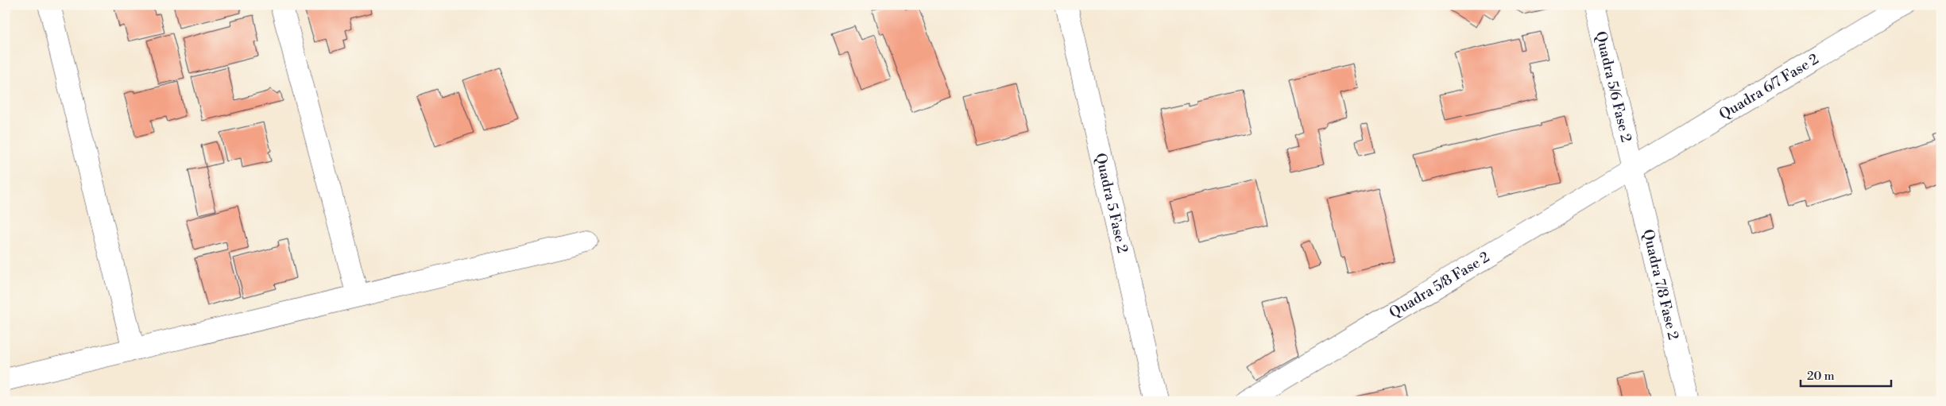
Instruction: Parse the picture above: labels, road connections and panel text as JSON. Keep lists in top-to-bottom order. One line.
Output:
{"streets":{"street":["Quadra 5/6 Fase 2","Quadra 6/7 Fase 2","Quadra 5 Fase 2","Quadra 5/8 Fase 2","Quadra 7/8 Fase 2"]},"crossings":[["Quadra 5/6 Fase 2","Quadra 6/7 Fase 2"],["Quadra 5/6 Fase 2","Quadra 5/8 Fase 2"],["Quadra 5/6 Fase 2","Quadra 7/8 Fase 2"],["Quadra 6/7 Fase 2","Quadra 5/8 Fase 2"],["Quadra 6/7 Fase 2","Quadra 7/8 Fase 2"],["Quadra 5/8 Fase 2","Quadra 7/8 Fase 2"]],"scale_bar":"20 m"}
